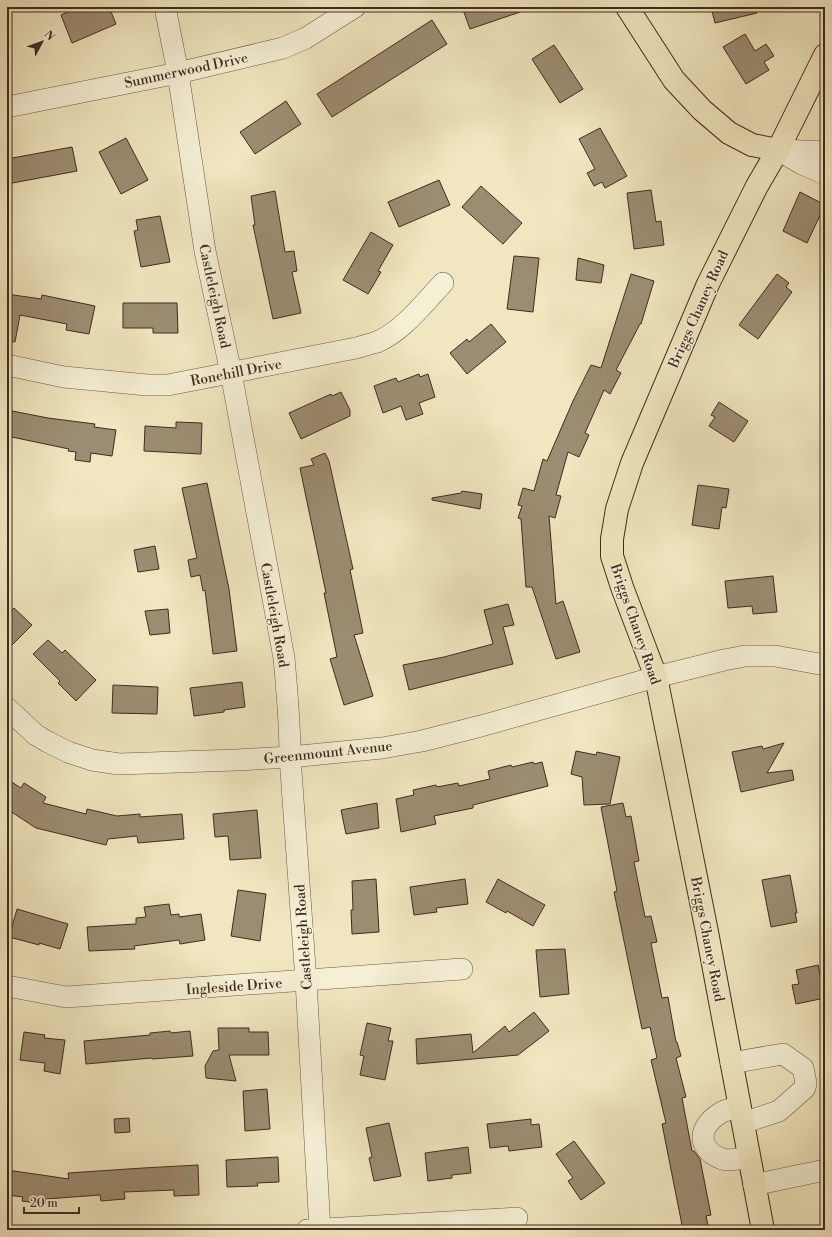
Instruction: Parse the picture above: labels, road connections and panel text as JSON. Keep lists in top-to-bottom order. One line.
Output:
{"streets":{"main road":["Briggs Chaney Road"],"street":["Summerwood Drive","Castleleigh Road","Ronehill Drive","Greenmount Avenue","Ingleside Drive"]},"crossings":[["Summerwood Drive","Castleleigh Road"],["Castleleigh Road","Ronehill Drive"],["Castleleigh Road","Greenmount Avenue"],["Castleleigh Road","Ingleside Drive"],["Briggs Chaney Road","Greenmount Avenue"]],"scale_bar":"20 m","north":"top right"}
